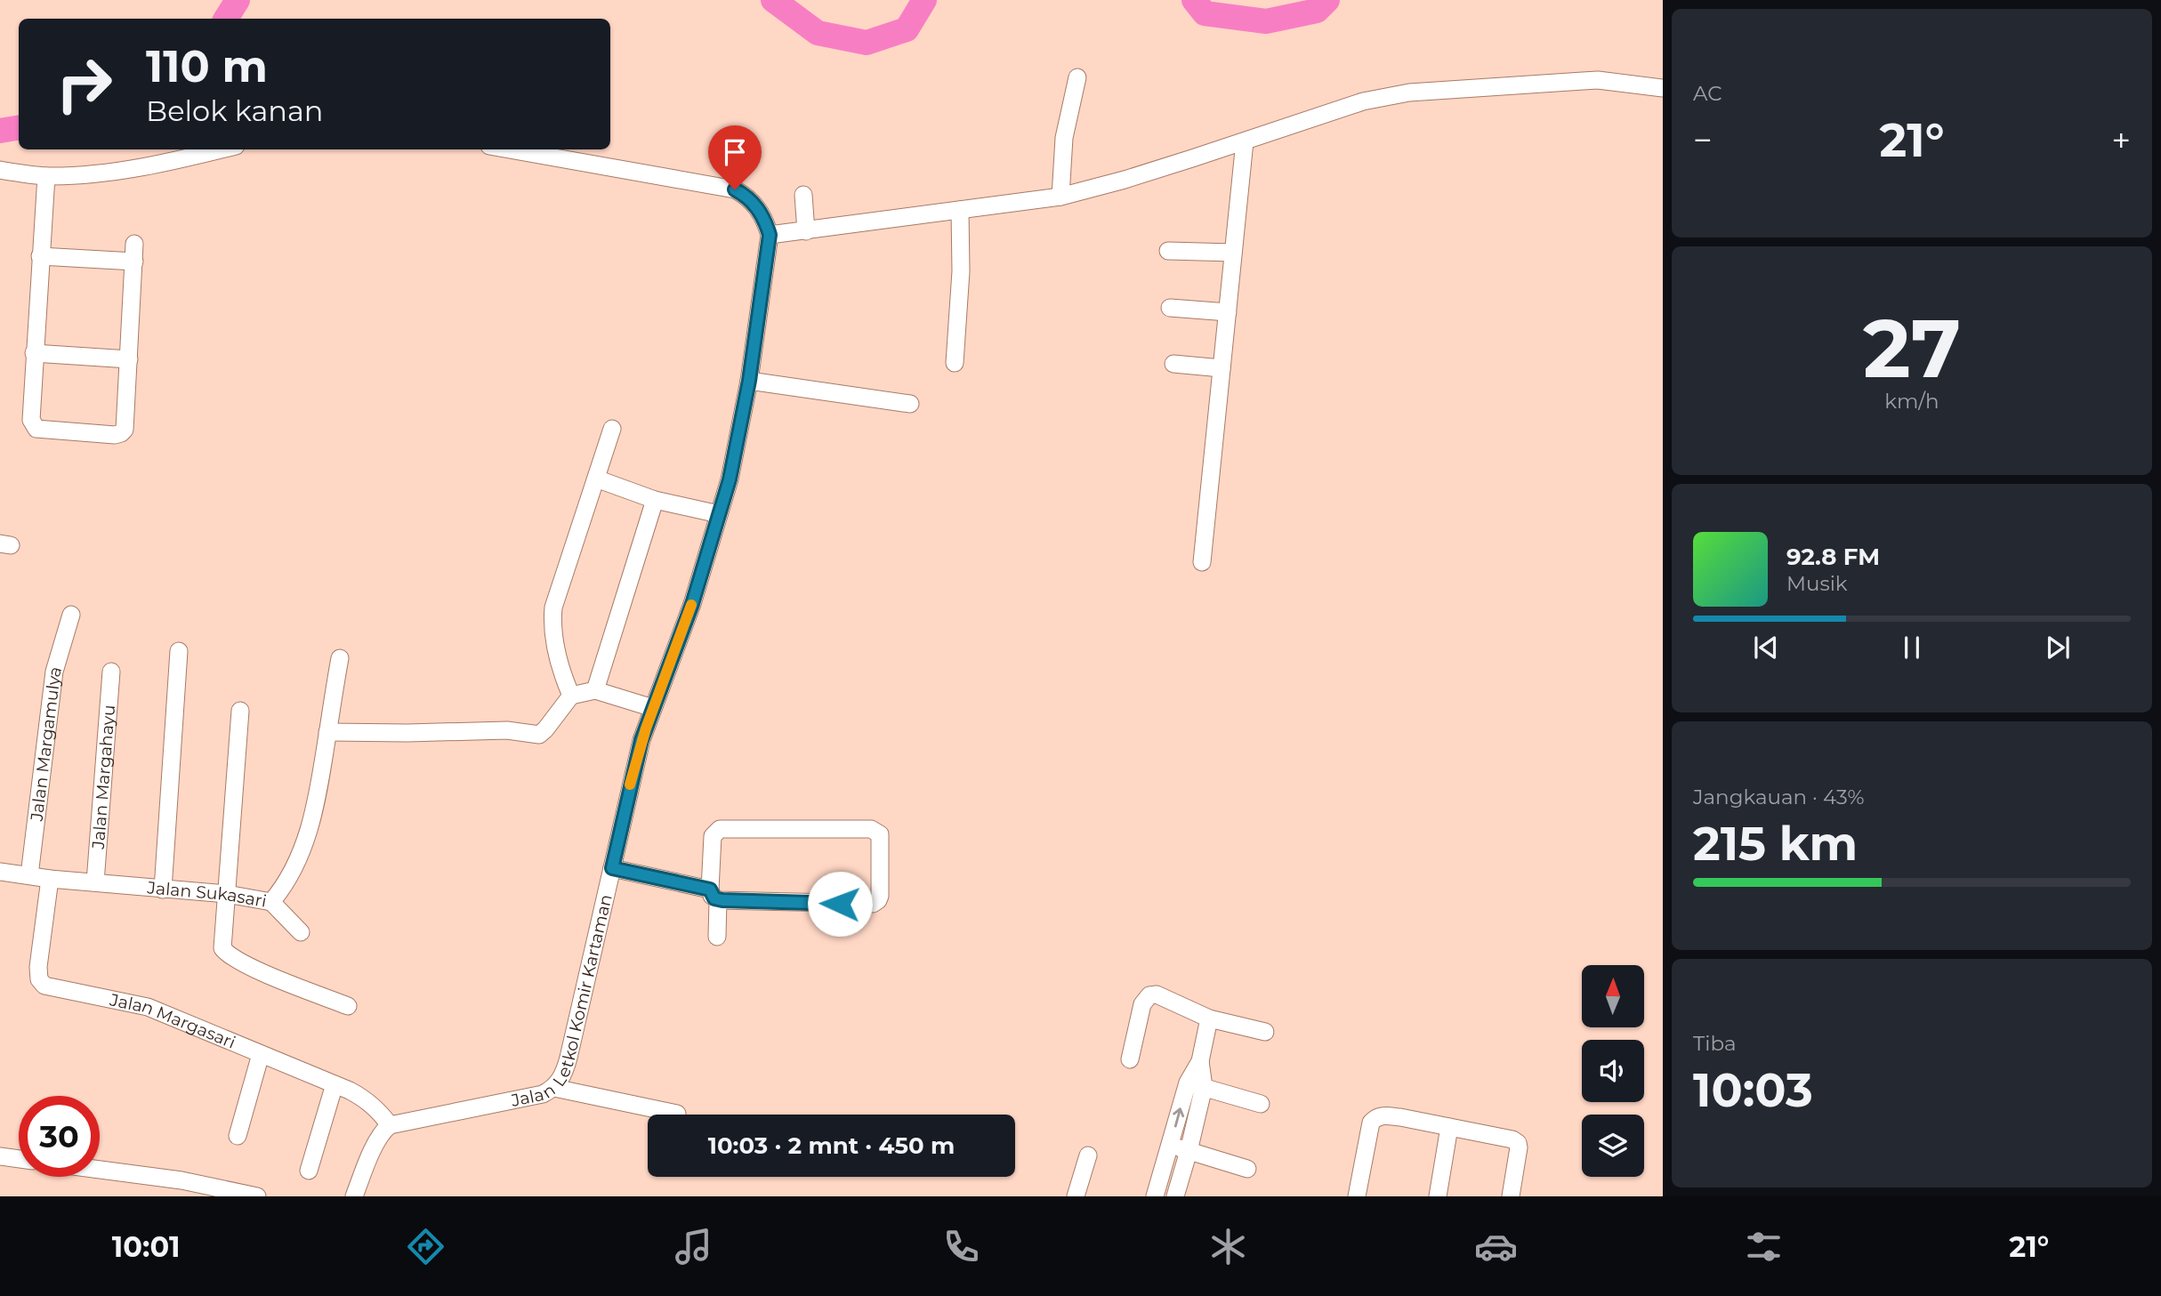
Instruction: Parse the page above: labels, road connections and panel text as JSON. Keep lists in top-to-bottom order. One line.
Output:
{"streets":{"street":["Jalan Margamulya","Jalan Margahayu","Jalan Sukasari","Jalan Letkol Komir Kartaman","Jalan Margasari"]},"crossings":[["Jalan Margamulya","Jalan Sukasari"],["Jalan Margahayu","Jalan Sukasari"],["Jalan Sukasari","Jalan Margasari"],["Jalan Letkol Komir Kartaman","Jalan Margasari"]],"north":"top","page":{"tile":["AC",["27","km/h"],["Jangkauan · 43%","215 km"],["Tiba","10:03"]],"turn":["110 m","Belok kanan"],"heat":["−","21°","+"],"song":["92.8 FM","Musik"],"limit":"30","trip":"10:03 · 2 mnt · 450 m","tabs":["10:01","21°"]}}
